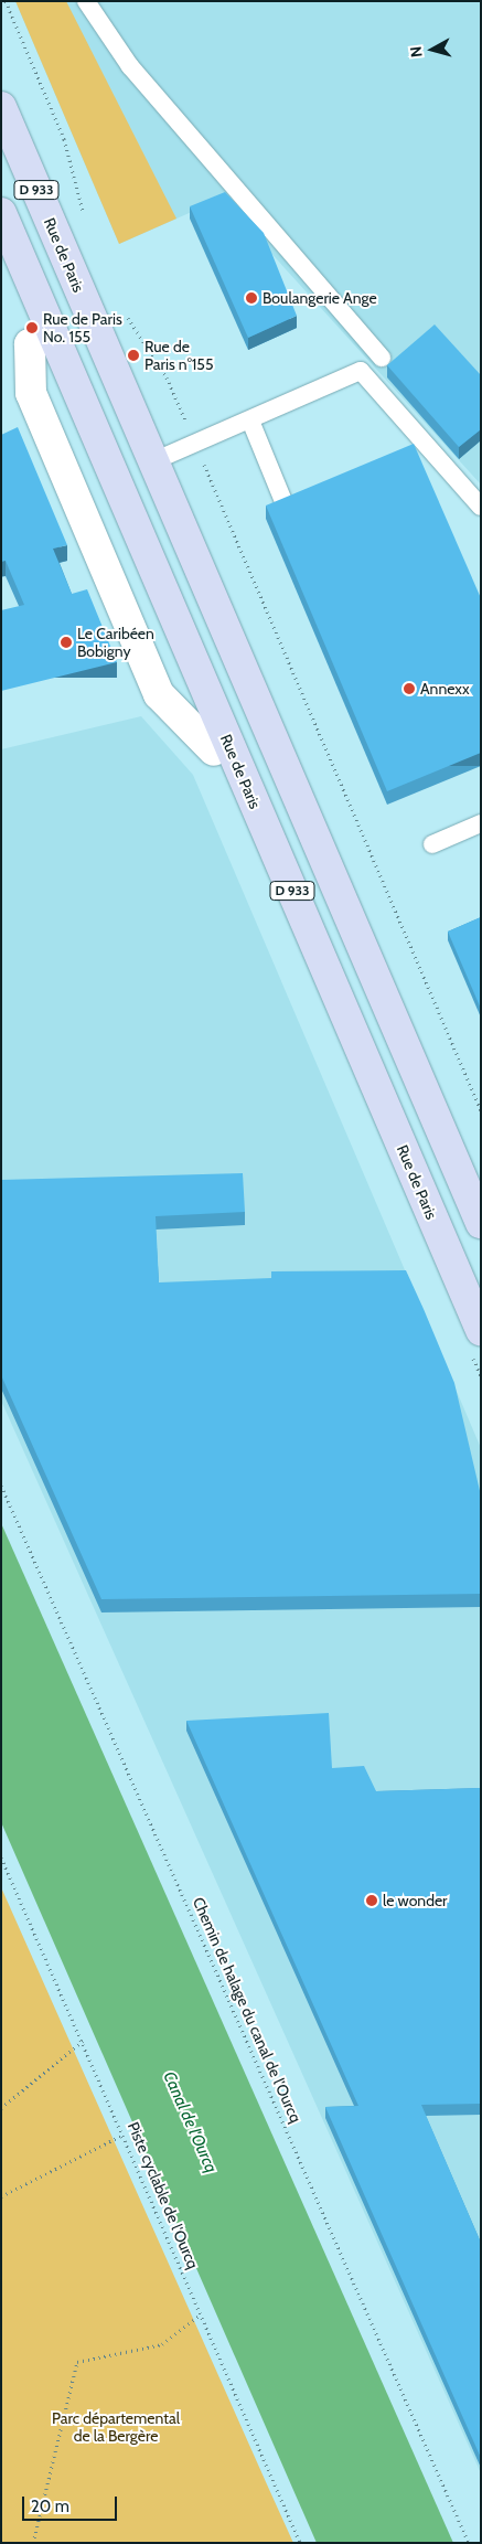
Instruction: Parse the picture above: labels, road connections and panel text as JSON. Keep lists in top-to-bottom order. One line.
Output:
{"streets":{"main road":["D 933","Rue de Paris"],"path":["Chemin de halage du canal de l'Ourcq","Piste cyclable de l'Ourcq"]},"water":["Canal de l'Ourcq"],"parks":["Parc départemental de la Bergère"],"places":["Boulangerie Ange","Rue de Paris No. 155","Rue de Paris n°155","Le Caribéen Bobigny","Annexx","le wonder"],"scale_bar":"20 m","north":"left"}
